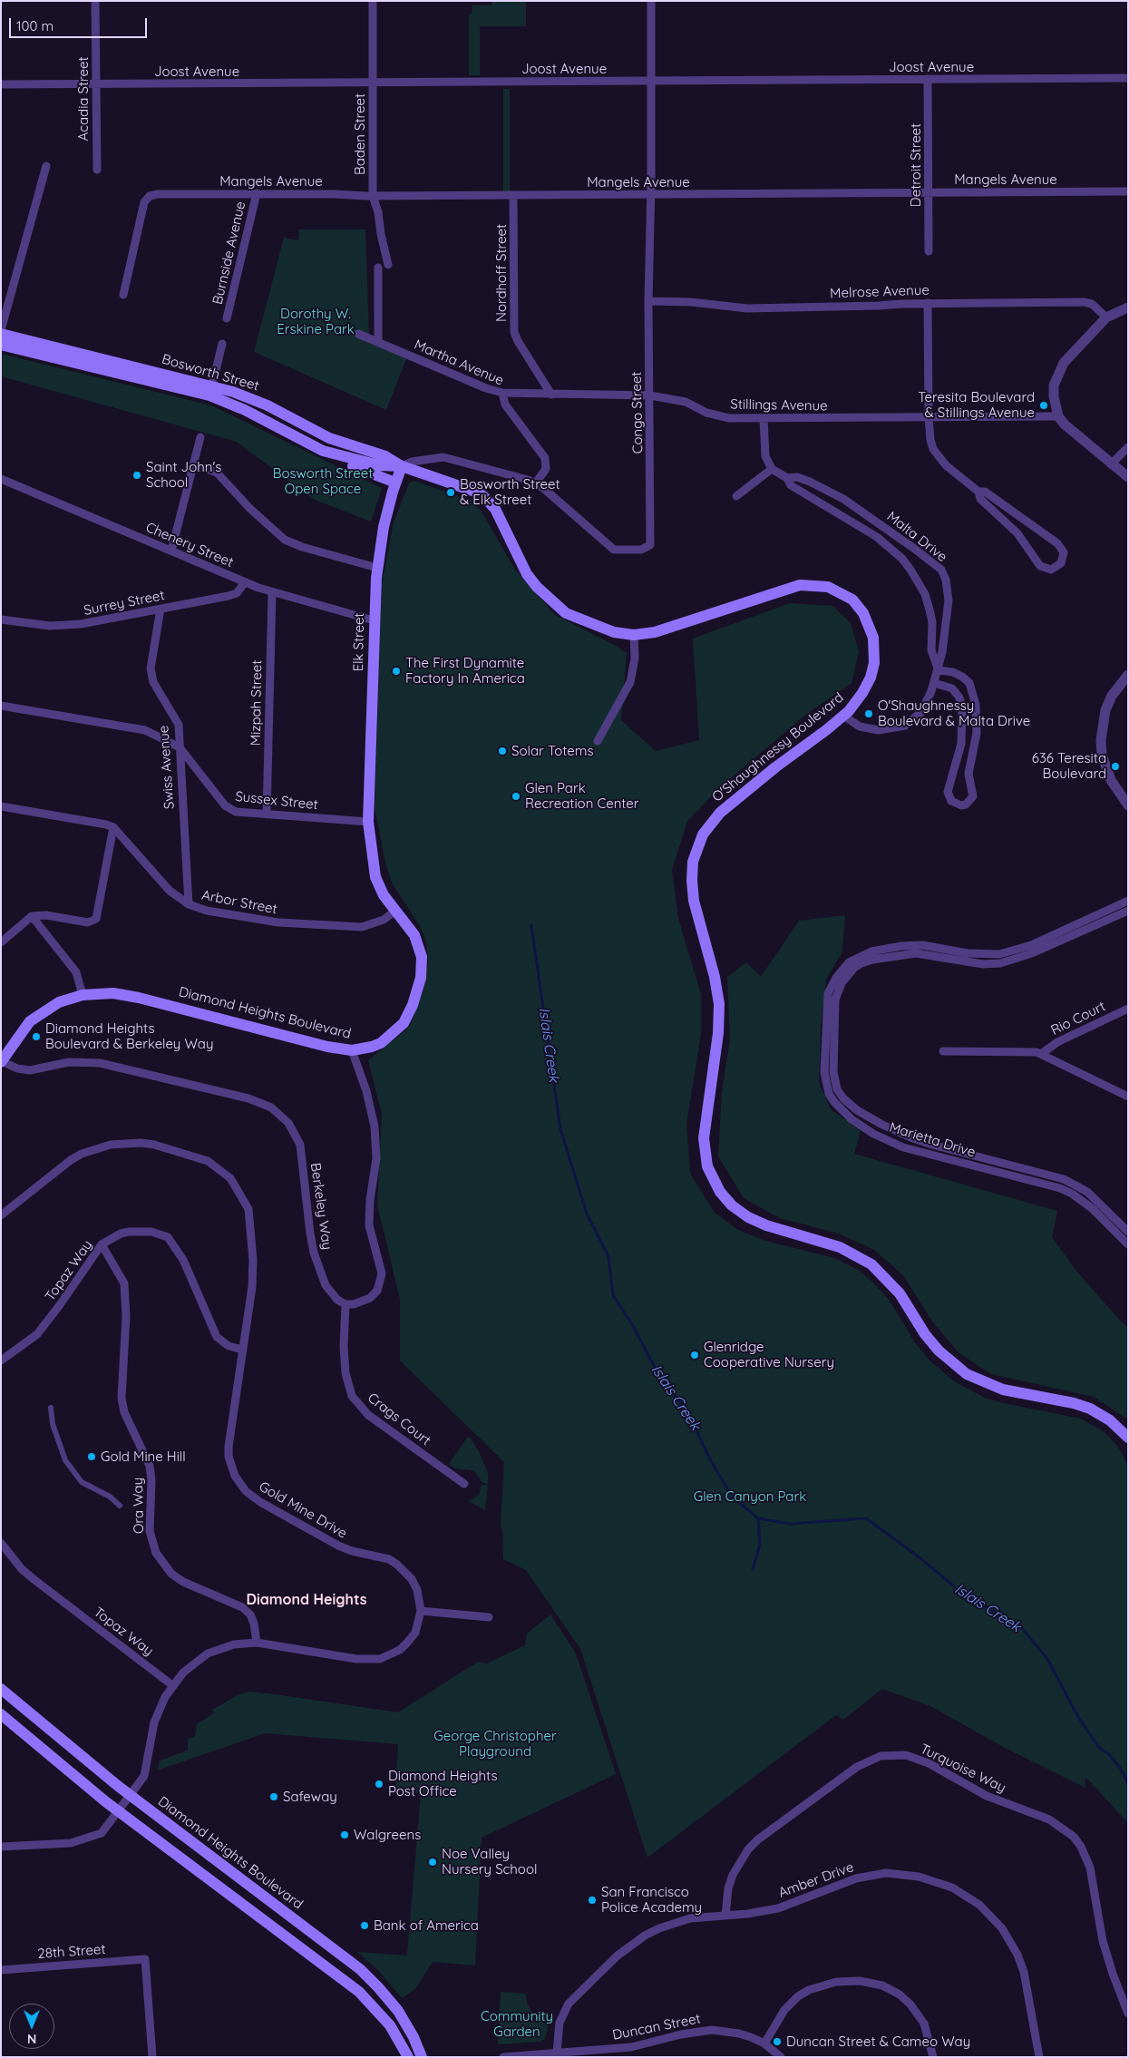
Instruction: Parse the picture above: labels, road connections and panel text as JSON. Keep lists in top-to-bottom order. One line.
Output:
{"streets":{"main road":["Bosworth Street","Elk Street","O'Shaughnessy Boulevard","Diamond Heights Boulevard"],"street":["Joost Avenue","Acadia Street","Baden Street","Detroit Street","Mangels Avenue","Burnside Avenue","Nordhoff Street","Melrose Avenue","Martha Avenue","Stillings Avenue","Congo Street","Malta Drive","Chenery Street","Surrey Street","Mizpah Street","Swiss Avenue","Sussex Street","Arbor Street","Rio Court","Marietta Drive","Berkeley Way","Topaz Way","Crags Court","Ora Way","Gold Mine Drive","Turquoise Way","Amber Drive","28th Street","Duncan Street"]},"crossings":[["Joost Avenue","Acadia Street"],["Joost Avenue","Baden Street"],["Joost Avenue","Detroit Street"],["Joost Avenue","Congo Street"],["Baden Street","Mangels Avenue"],["Detroit Street","Mangels Avenue"],["Mangels Avenue","Burnside Avenue"],["Mangels Avenue","Nordhoff Street"],["Mangels Avenue","Congo Street"],["Nordhoff Street","Stillings Avenue"],["Melrose Avenue","Congo Street"],["Martha Avenue","Stillings Avenue"],["Martha Avenue","Congo Street"],["Bosworth Street","Congo Street"],["Bosworth Street","Elk Street"],["Bosworth Street","O'Shaughnessy Boulevard"],["Stillings Avenue","Congo Street"],["Congo Street","Elk Street"],["Malta Drive","O'Shaughnessy Boulevard"],["Chenery Street","Surrey Street"],["Chenery Street","Elk Street"],["Chenery Street","Mizpah Street"],["Surrey Street","Swiss Avenue"],["Elk Street","Sussex Street"],["Elk Street","Diamond Heights Boulevard"],["Mizpah Street","Sussex Street"],["Swiss Avenue","Sussex Street"],["Swiss Avenue","Arbor Street"],["Sussex Street","Diamond Heights Boulevard"],["Arbor Street","Diamond Heights Boulevard"],["Diamond Heights Boulevard","Berkeley Way"],["Diamond Heights Boulevard","Gold Mine Drive"],["Berkeley Way","Crags Court"],["Topaz Way","Ora Way"],["Topaz Way","Gold Mine Drive"],["Ora Way","Gold Mine Drive"],["Turquoise Way","Amber Drive"],["Amber Drive","Duncan Street"]],"districts":["Diamond Heights"],"water":["Islais Creek"],"parks":["Dorothy W. Erskine Park","Bosworth Street Open Space","Glen Canyon Park","George Christopher Playground","Community Garden"],"places":["Teresita Boulevard & Stillings Avenue","Saint John's School","Bosworth Street & Elk Street","The First Dynamite Factory In America","O'Shaughnessy Boulevard & Malta Drive","Solar Totems","636 Teresita Boulevard","Glen Park Recreation Center","Diamond Heights Boulevard & Berkeley Way","Glenridge Cooperative Nursery","Gold Mine Hill","Diamond Heights Post Office","Safeway","Walgreens","Noe Valley Nursery School","San Francisco Police Academy","Bank of America","Duncan Street & Cameo Way"],"scale_bar":"100 m","north":"bottom"}
